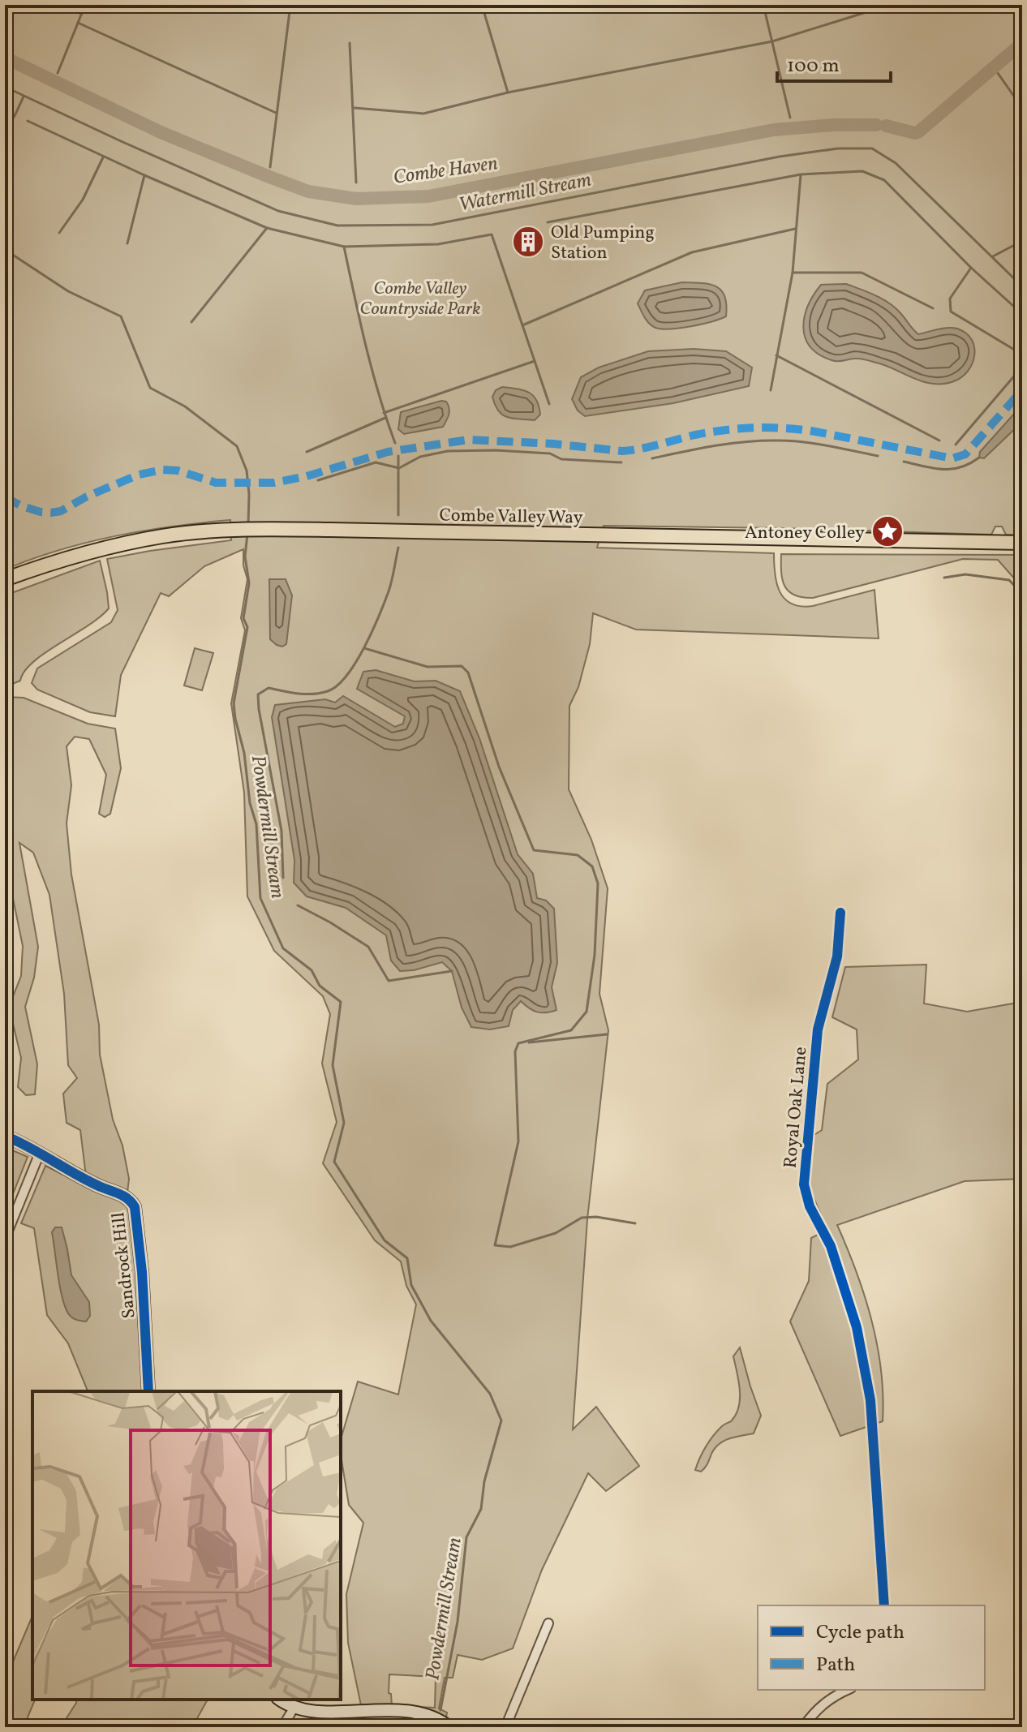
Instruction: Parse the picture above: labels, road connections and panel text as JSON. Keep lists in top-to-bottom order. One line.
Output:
{"streets":{"main road":["Combe Valley Way"],"street":["Royal Oak Lane","Sandrock Hill"]},"water":["Combe Haven","Watermill Stream","Powdermill Stream"],"parks":["Combe Valley Countryside Park"],"places":{"building":["Old Pumping Station"],"place":["Antoney Colley"]},"legend":["Cycle path","Path"],"scale_bar":"100 m"}
